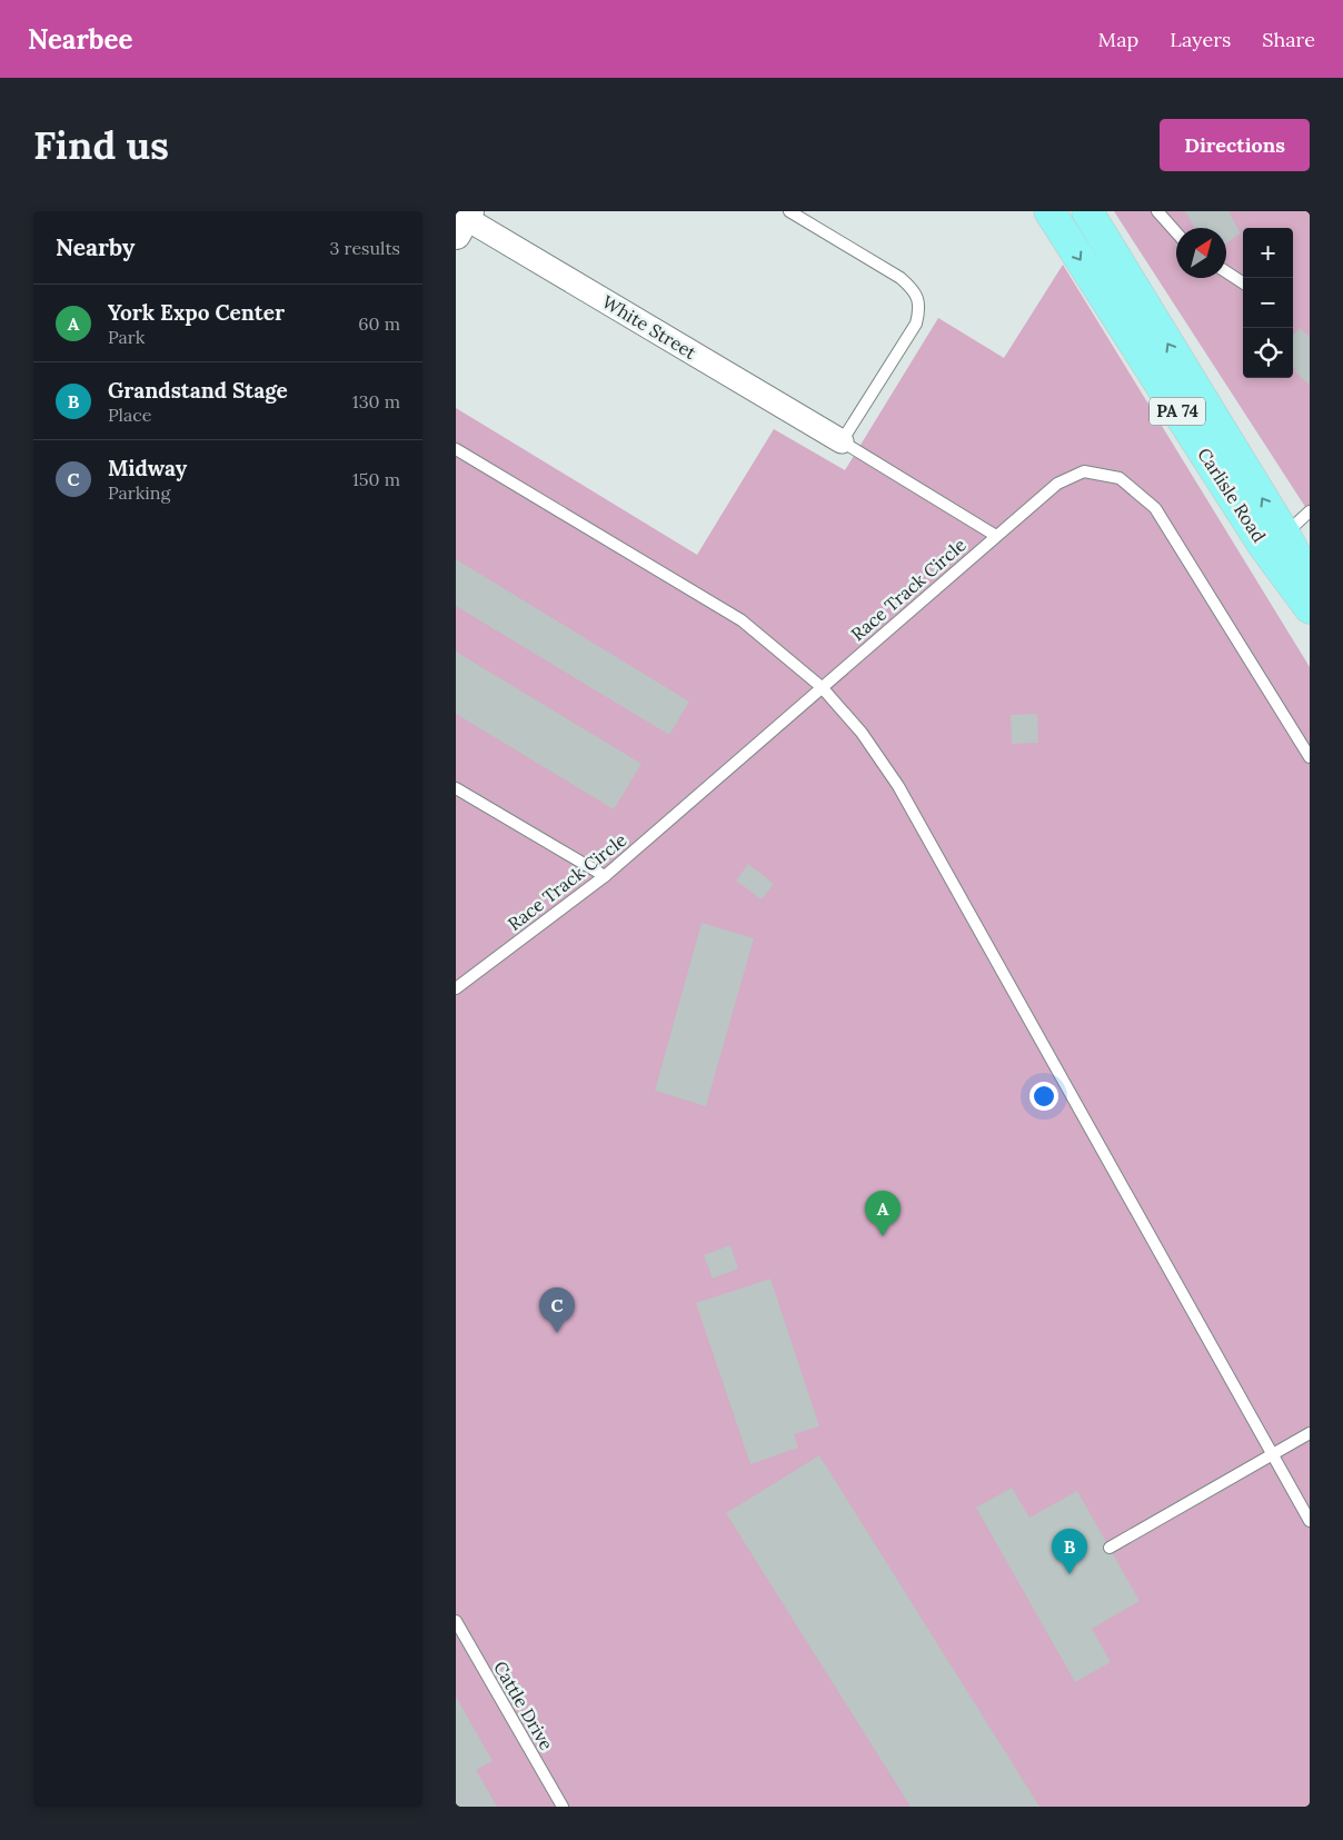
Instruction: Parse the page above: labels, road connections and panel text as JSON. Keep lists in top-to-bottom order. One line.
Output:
{"streets":{"main road":["PA 74","Carlisle Road"],"street":["White Street"],"lane":["Race Track Circle","Cattle Drive"]},"north":"top right","page":{"header":"Nearbee","nav":["Map","Layers","Share"],"buttons":"Directions","title":"Find us","heading":["Nearby","3 results"],"map_buttons":["+","−"],"list":[{"mark":"A","name":"York Expo Center","note":"Park","value":"60 m"},{"mark":"B","name":"Grandstand Stage","note":"Place","value":"130 m"},{"mark":"C","name":"Midway","note":"Parking","value":"150 m"}],"pins":["A","C","B"]}}
